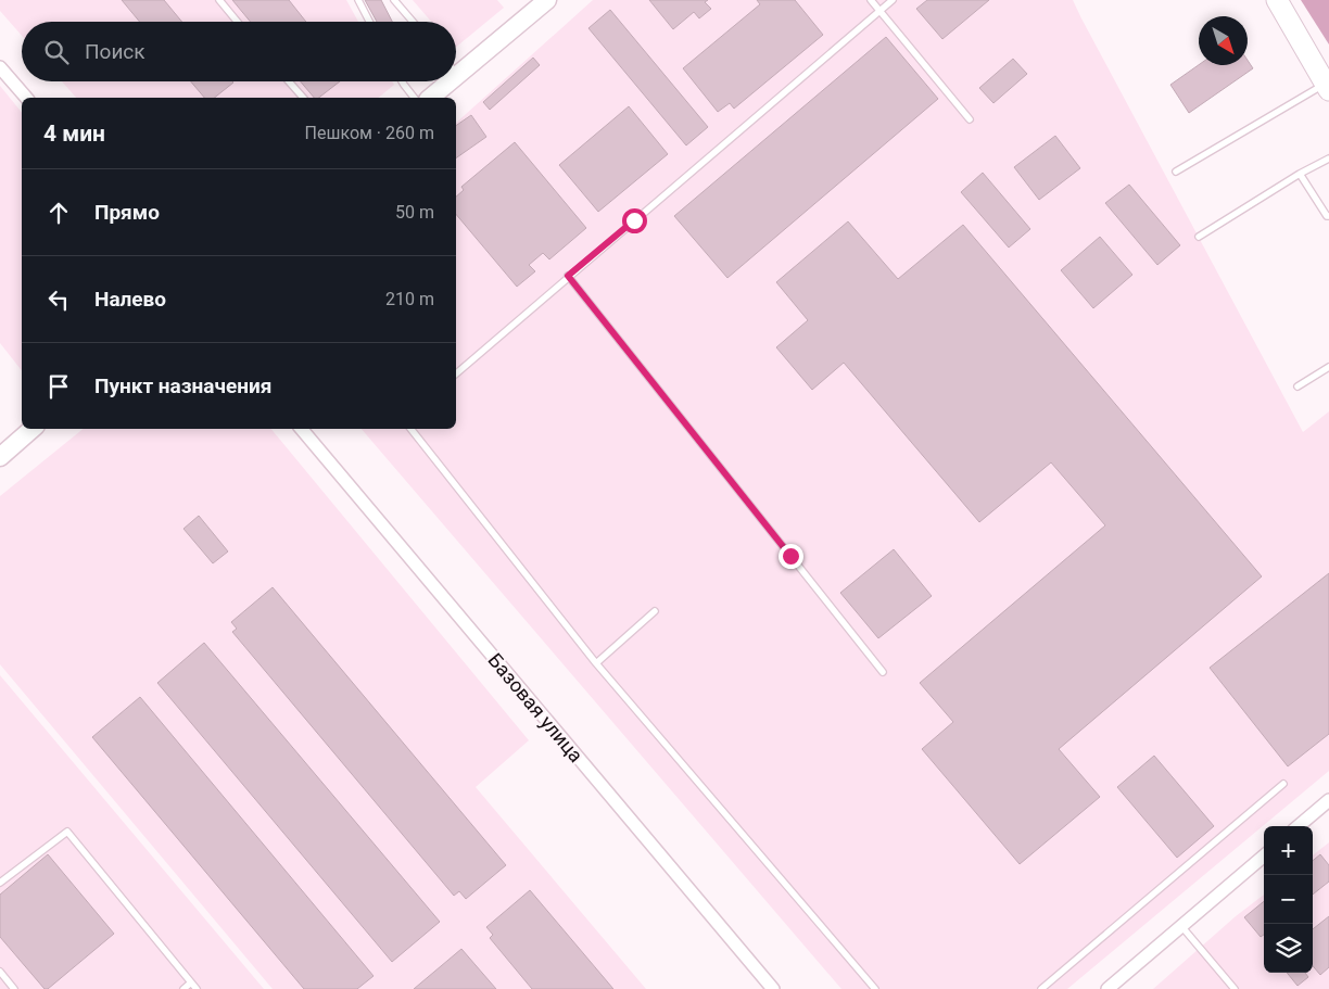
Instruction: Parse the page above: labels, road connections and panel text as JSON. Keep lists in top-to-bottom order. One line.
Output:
{"streets":{"street":["Базовая улица"]},"north":"bottom right","page":{"search":"Поиск","heading":["4 мин","Пешком · 260 m"],"list":[["Прямо","50 m"],["Налево","210 m"],"Пункт назначения"],"map_buttons":["+","−"]}}
